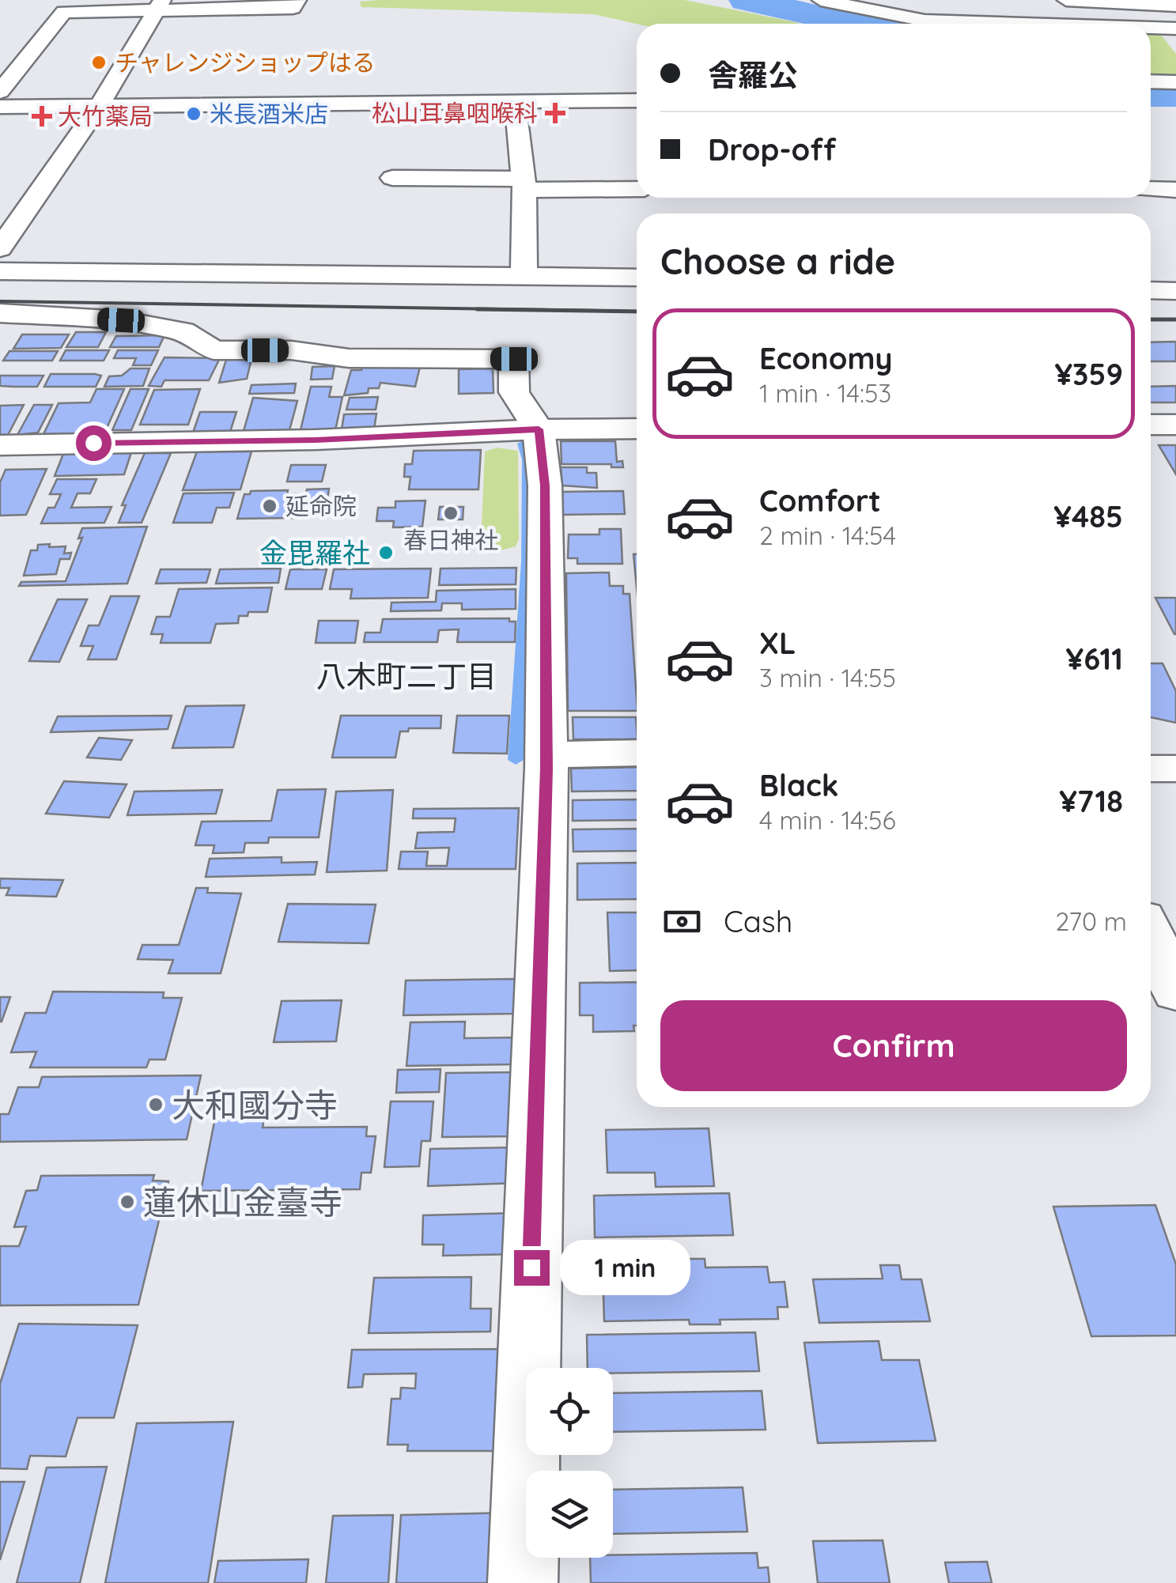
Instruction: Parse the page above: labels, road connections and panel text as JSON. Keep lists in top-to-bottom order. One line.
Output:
{"districts":["八木町二丁目"],"places":{"other":["チャレンジショップはる","米長酒米店","延命院","春日神社","金毘羅社","大和國分寺","蓮休山金臺寺"],"health":["松山耳鼻咽喉科","大竹薬局"]},"page":{"banner":["舎羅公","Drop-off"],"heading":"Choose a ride","list":[{"name":"Economy","note":"1 min · 14:53","value":"¥359"},{"name":"Comfort","note":"2 min · 14:54","value":"¥485"},{"name":"XL","note":"3 min · 14:55","value":"¥611"},{"name":"Black","note":"4 min · 14:56","value":"¥718"}],"pay":["Cash","270 m"],"buttons":"Confirm","bubble":"1 min"}}
